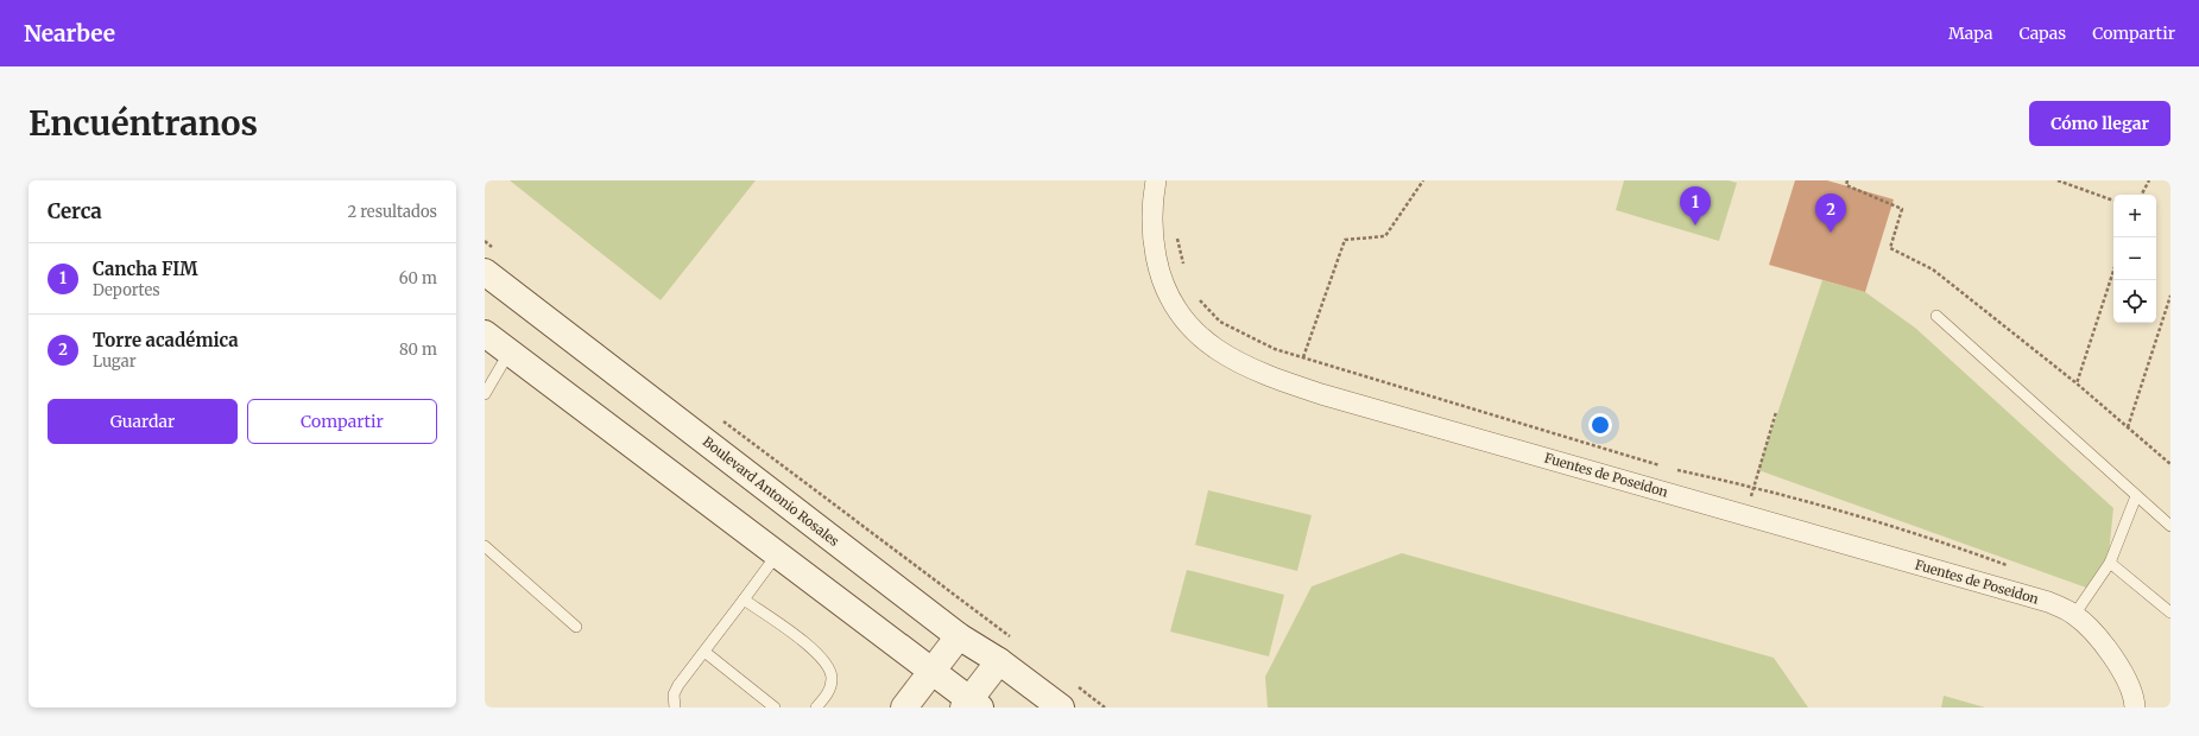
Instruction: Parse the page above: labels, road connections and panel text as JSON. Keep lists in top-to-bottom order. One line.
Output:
{"streets":{"main road":["Boulevard Antonio Rosales"],"street":["Fuentes de Poseidon"]},"page":{"header":"Nearbee","nav":["Mapa","Capas","Compartir"],"buttons":["Cómo llegar",["Guardar","Compartir"]],"title":"Encuéntranos","heading":["Cerca","2 resultados"],"pins":["1","2"],"map_buttons":["+","−"],"list":[{"mark":"1","name":"Cancha FIM","note":"Deportes","value":"60 m"},{"mark":"2","name":"Torre académica","note":"Lugar","value":"80 m"}]}}
